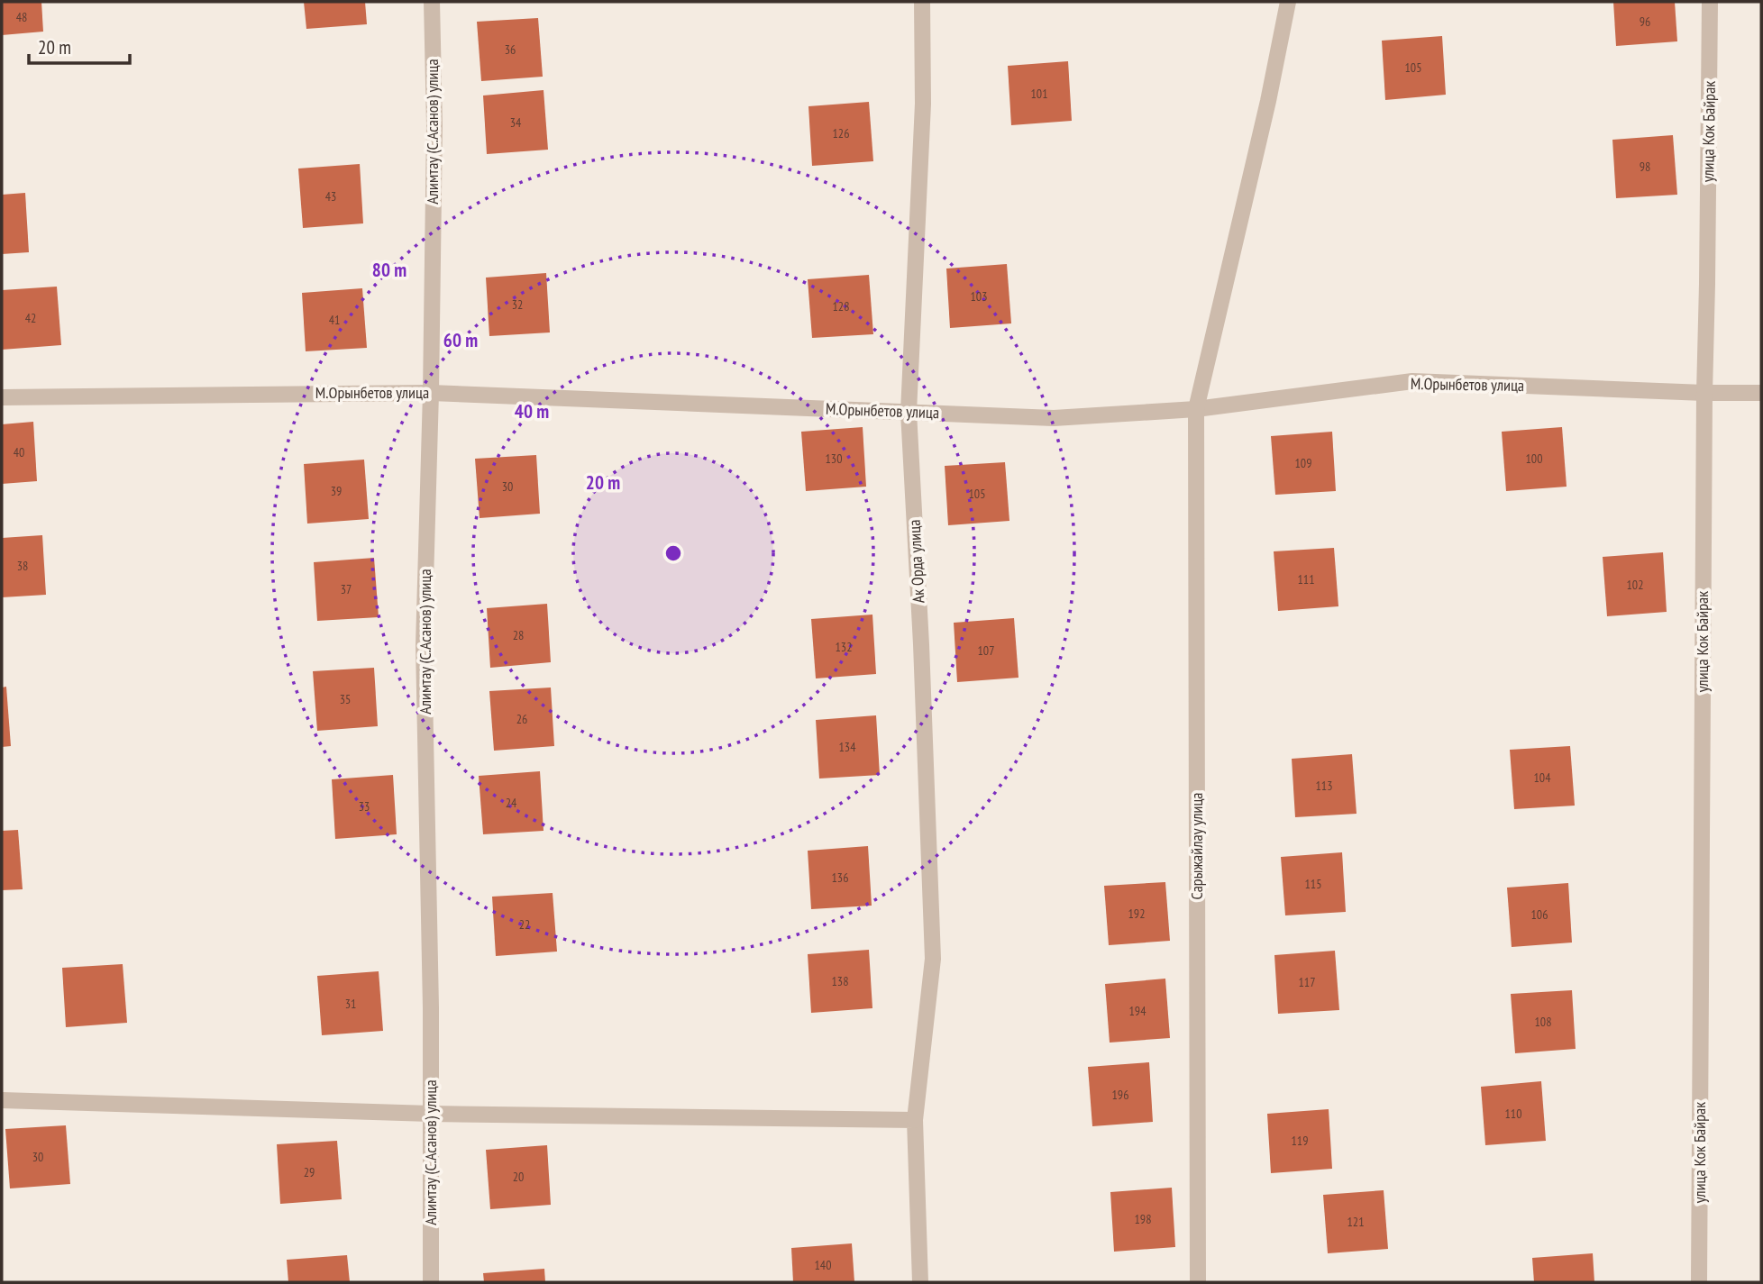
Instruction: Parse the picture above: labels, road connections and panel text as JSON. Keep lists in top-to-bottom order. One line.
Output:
{"streets":{"street":["Алимтау (С.Асанов) улица","улица Кок Байрак","М.Орынбетов улица","Ак Орда улица","Сарыжайлау улица"]},"crossings":[["Алимтау (С.Асанов) улица","М.Орынбетов улица"],["улица Кок Байрак","М.Орынбетов улица"],["М.Орынбетов улица","Ак Орда улица"],["М.Орынбетов улица","Сарыжайлау улица"]],"house_numbers":["48","96","36","105","101","34","126","98","43","103","32","128","42","41","40","130","100","109","30","39","105","38","111","102","37","28","132","107","35","26","134","104","113","24","33","136","115","192","106","22","138","117","31","194","108","196","110","119","30","29","20","198","121","140"],"scale_bar":"20 m","rings":["80 m","60 m","40 m","20 m"]}
